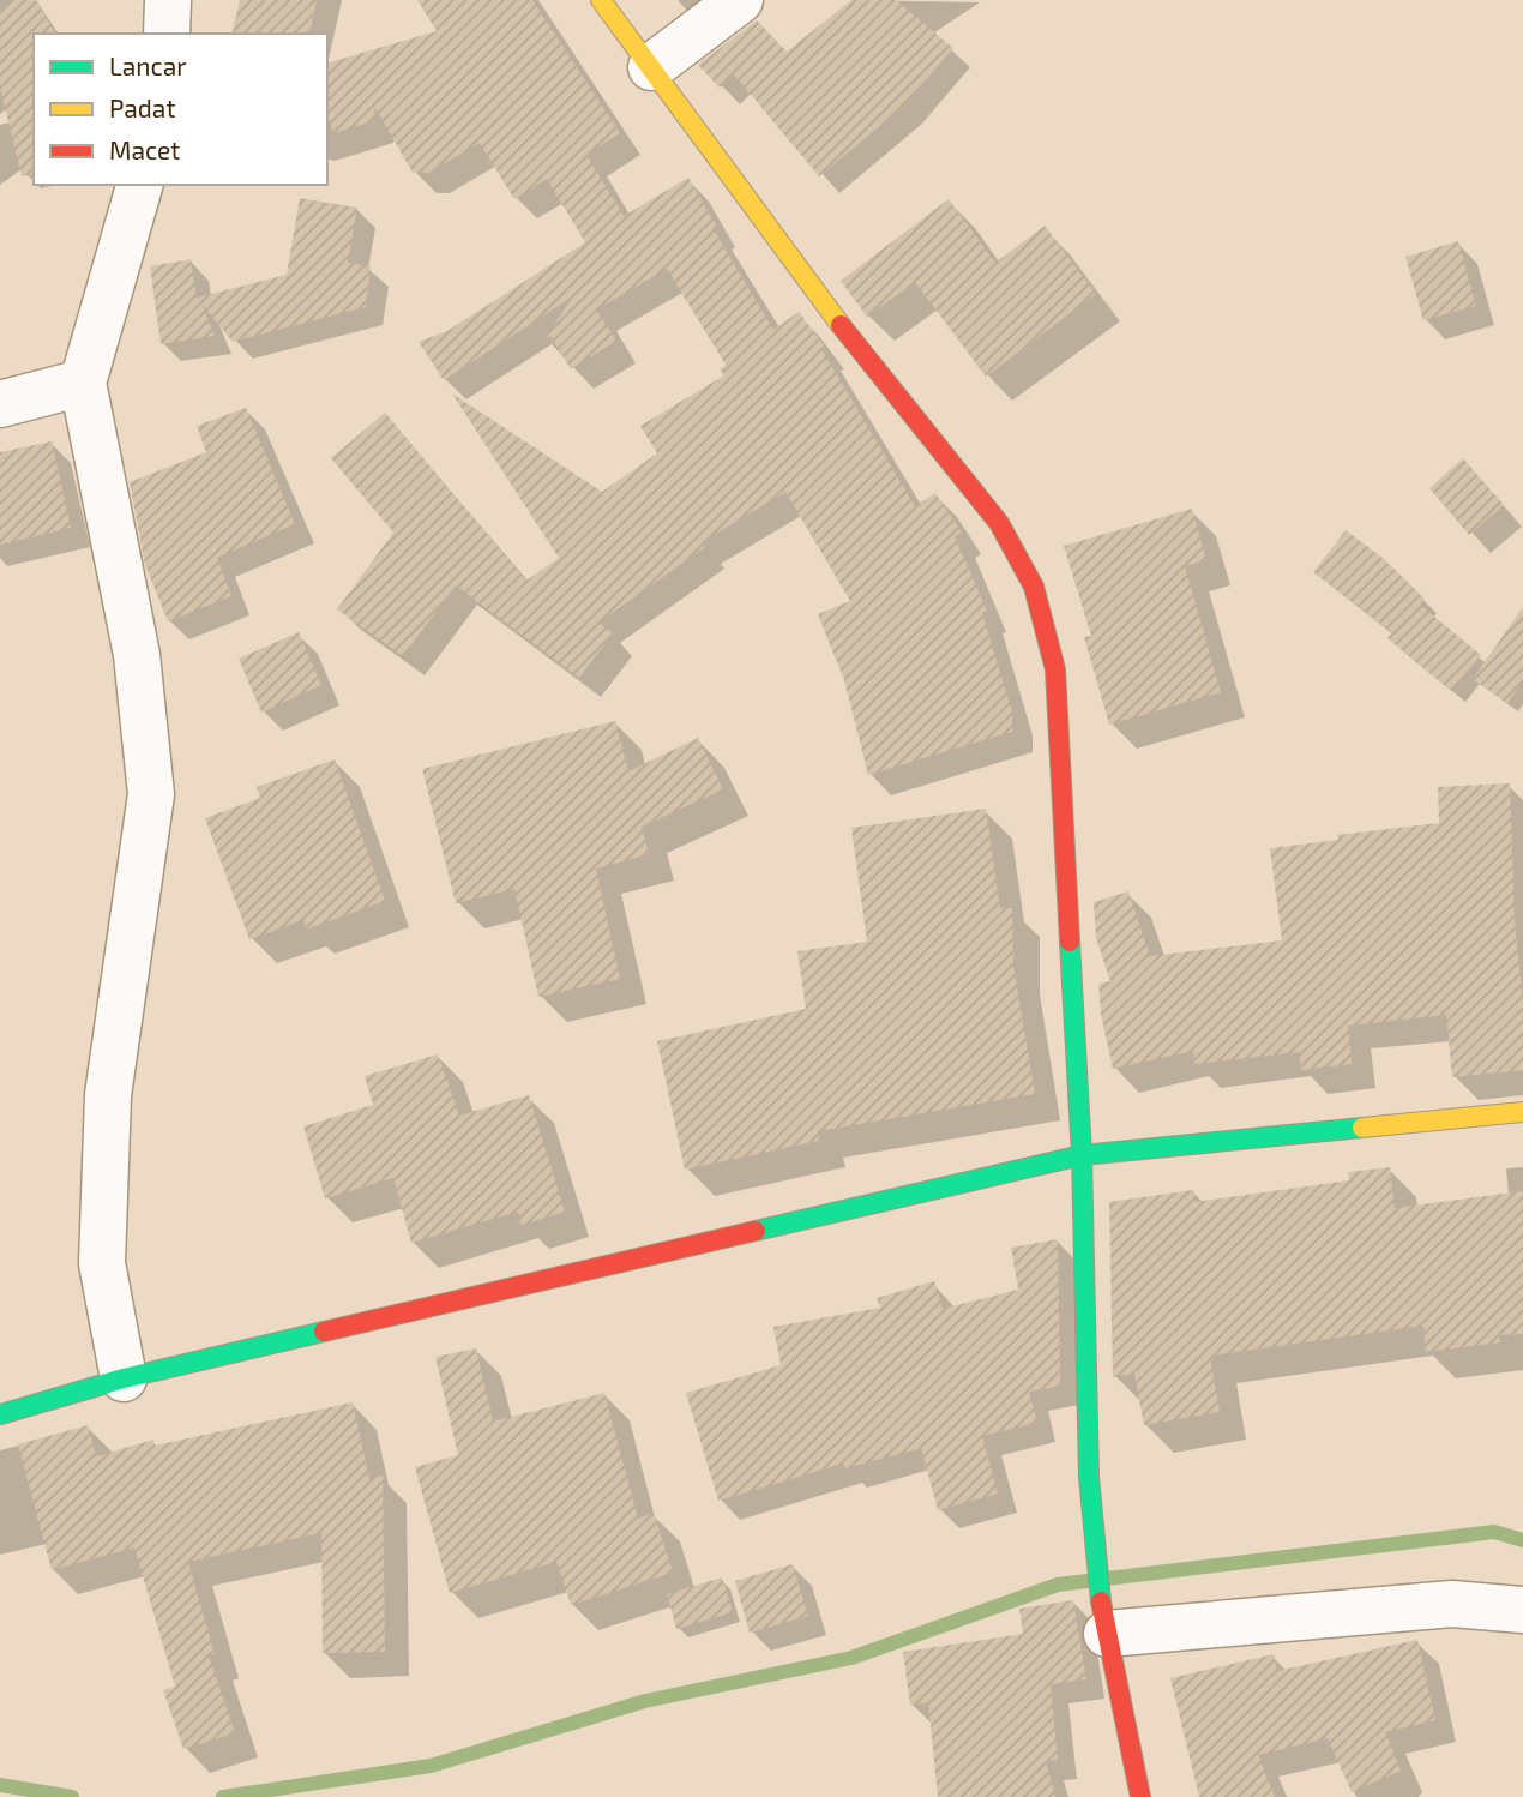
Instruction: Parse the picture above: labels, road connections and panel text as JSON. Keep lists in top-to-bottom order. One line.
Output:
{"legend":["Lancar","Padat","Macet"]}
